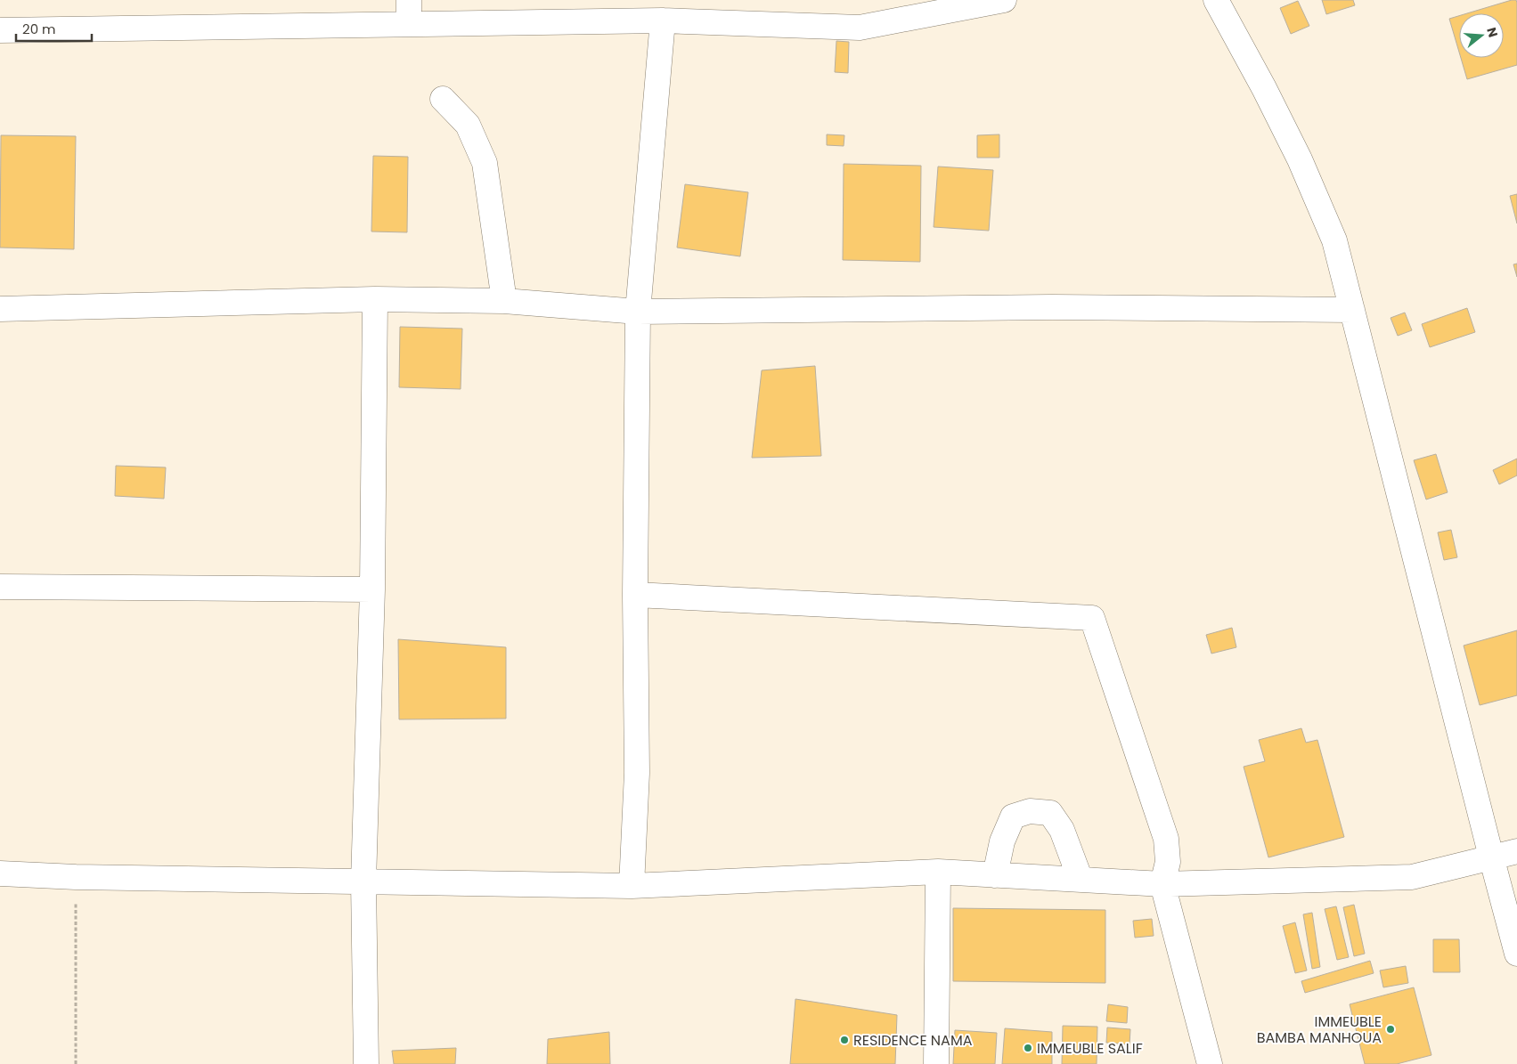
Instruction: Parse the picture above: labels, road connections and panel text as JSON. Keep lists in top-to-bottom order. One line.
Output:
{"places":["IMMEUBLE BAMBA MANHOUA","RESIDENCE NAMA","IMMEUBLE SALIF"],"scale_bar":"20 m","north":"right"}
